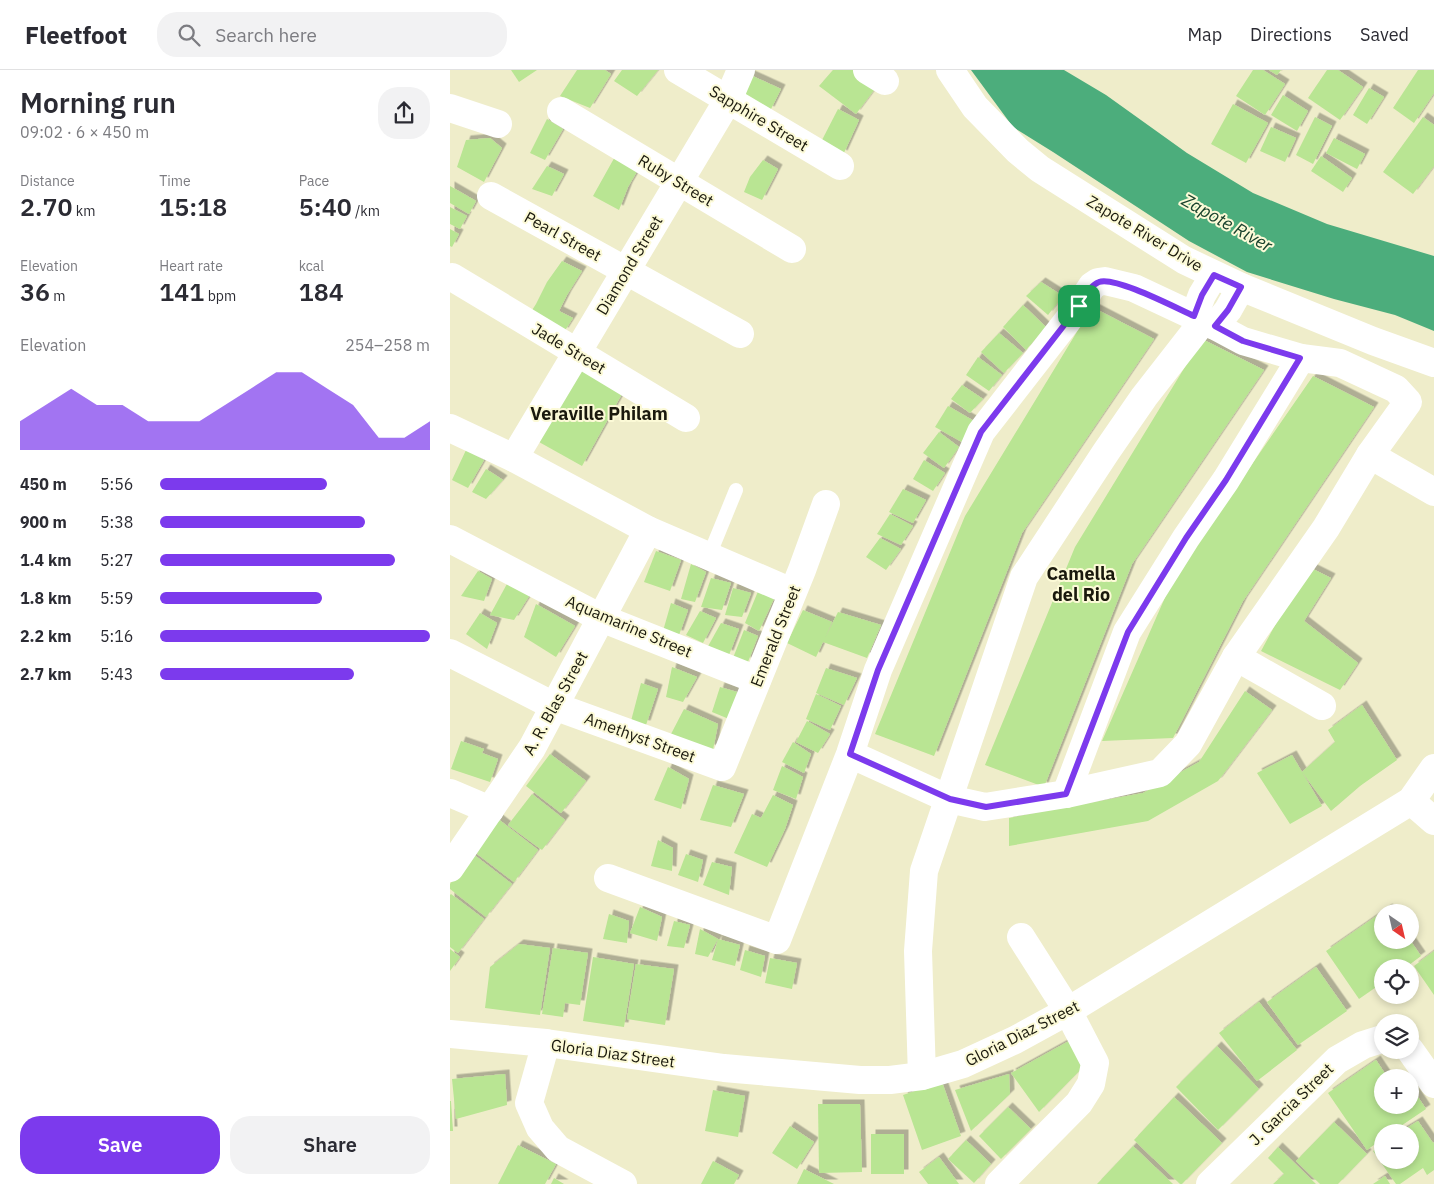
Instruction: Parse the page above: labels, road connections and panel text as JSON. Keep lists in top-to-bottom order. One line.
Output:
{"streets":{"street":["Sapphire Street","Ruby Street","Zapote River Drive","Pearl Street","Diamond Street","Jade Street","Aquamarine Street","Emerald Street","A. R. Blas Street","Amethyst Street","Gloria Diaz Street","J. Garcia Street"]},"crossings":[["Sapphire Street","Diamond Street"],["Ruby Street","Diamond Street"],["Pearl Street","Diamond Street"],["Diamond Street","Jade Street"],["Aquamarine Street","Emerald Street"],["Aquamarine Street","A. R. Blas Street"],["Emerald Street","Amethyst Street"],["A. R. Blas Street","Amethyst Street"]],"districts":["Veraville Philam","Camella del Rio"],"water":["Zapote River"],"north":"bottom right","page":{"header":"Fleetfoot","search":"Search here","nav":["Map","Directions","Saved"],"heading":["Morning run","09:02 · 6 × 450 m"],"stats":[["Distance","2.70 km"],["Time","15:18"],["Pace","5:40 /km"],["Elevation","36 m"],["Heart rate","141 bpm"],["kcal","184"]],"chart":["Elevation","254–258 m"],"list":[{"name":"450 m","note":"5:56"},{"name":"900 m","note":"5:38"},{"name":"1.4 km","note":"5:27"},{"name":"1.8 km","note":"5:59"},{"name":"2.2 km","note":"5:16"},{"name":"2.7 km","note":"5:43"}],"map_buttons":["+","−"],"buttons":["Save","Share"]}}
